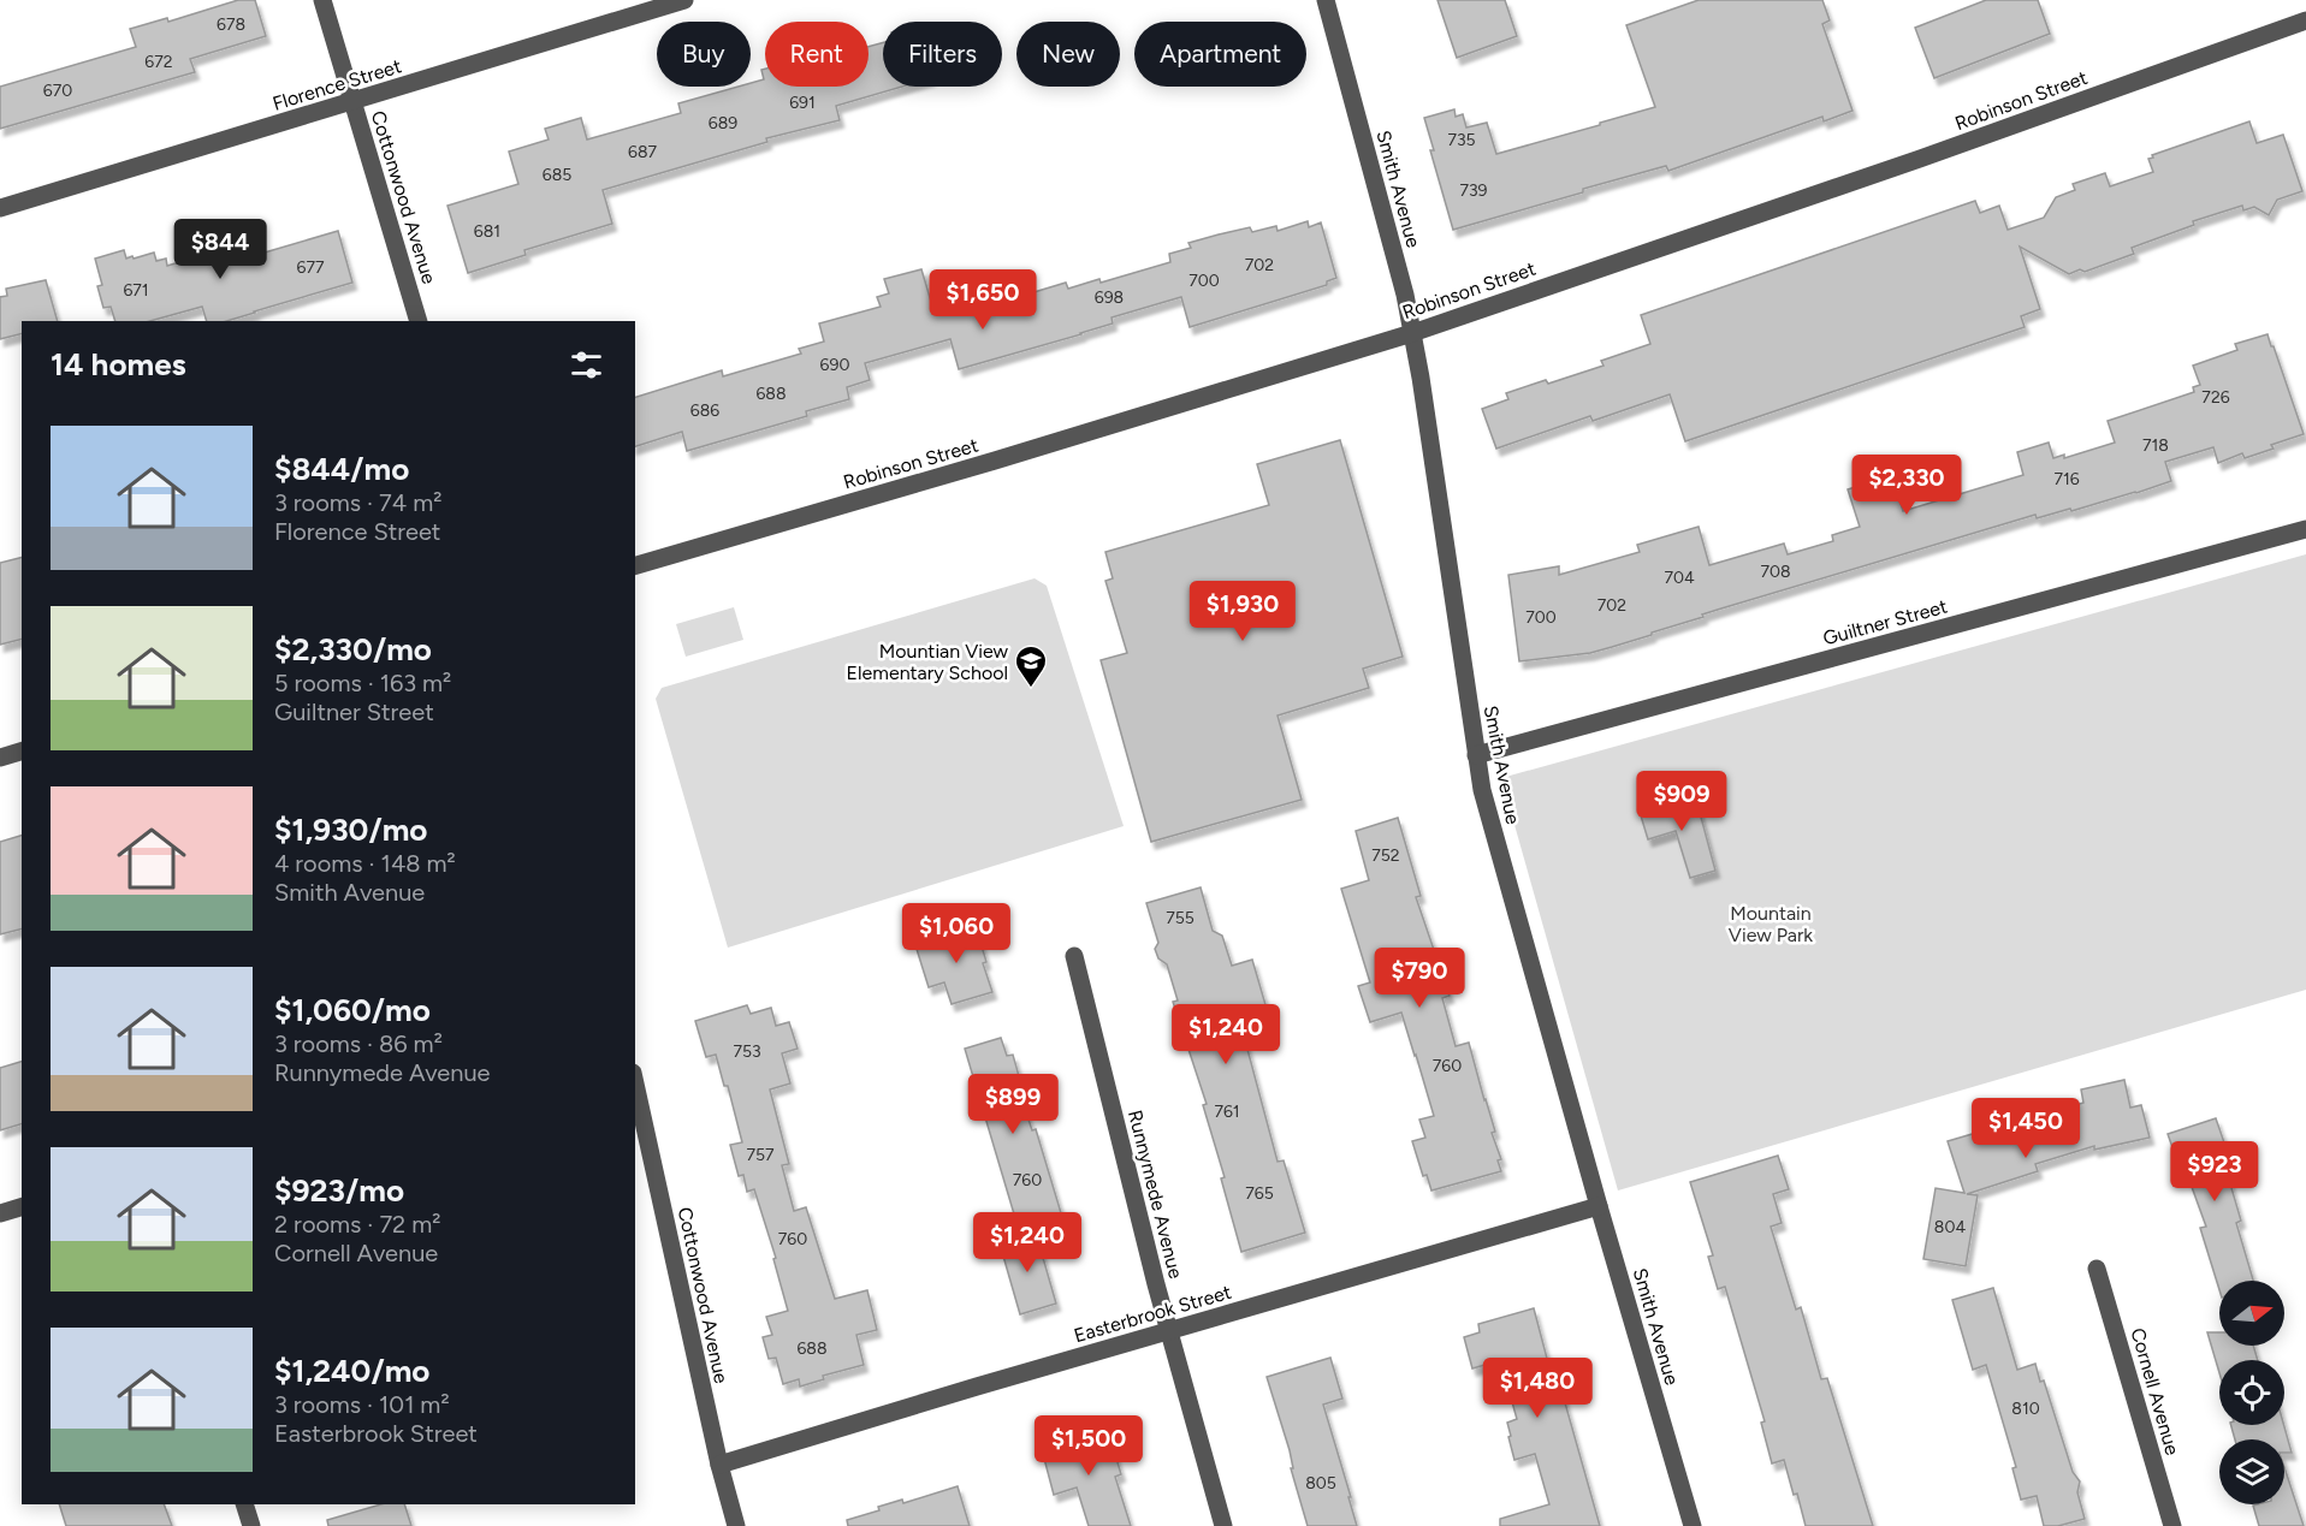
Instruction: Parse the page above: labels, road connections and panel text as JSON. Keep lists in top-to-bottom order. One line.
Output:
{"streets":{"street":["Florence Street","Robinson Street","Smith Avenue","Cottonwood Avenue","Guiltner Street","Runnymede Avenue","Easterbrook Street","Cornell Avenue"]},"crossings":[["Florence Street","Cottonwood Avenue"],["Robinson Street","Smith Avenue"],["Smith Avenue","Guiltner Street"],["Smith Avenue","Easterbrook Street"],["Cottonwood Avenue","Easterbrook Street"],["Runnymede Avenue","Easterbrook Street"]],"parks":["Mountain View Park"],"places":{"school or university":["Mountian View Elementary School"]},"house_numbers":["678","672","670","691","689","735","687","685","739","681","702","677","700","671","698","690","688","726","686","718","716","708","704","702","700","752","755","753","760","761","757","760","765","804","760","688","810","805"],"north":"right","page":{"chip":["Buy","Rent","Filters","New","Apartment"],"price":["$844","$1,650","$2,330","$1,930","$909","$1,060","$790","$1,240","$899","$1,450","$923","$1,240","$1,480","$1,500"],"heading":"14 homes","list":[{"name":"$844/mo","note":"3 rooms · 74 m² · Florence Street"},{"name":"$2,330/mo","note":"5 rooms · 163 m² · Guiltner Street"},{"name":"$1,930/mo","note":"4 rooms · 148 m² · Smith Avenue"},{"name":"$1,060/mo","note":"3 rooms · 86 m² · Runnymede Avenue"},{"name":"$923/mo","note":"2 rooms · 72 m² · Cornell Avenue"},{"name":"$1,240/mo","note":"3 rooms · 101 m² · Easterbrook Street"}]}}
